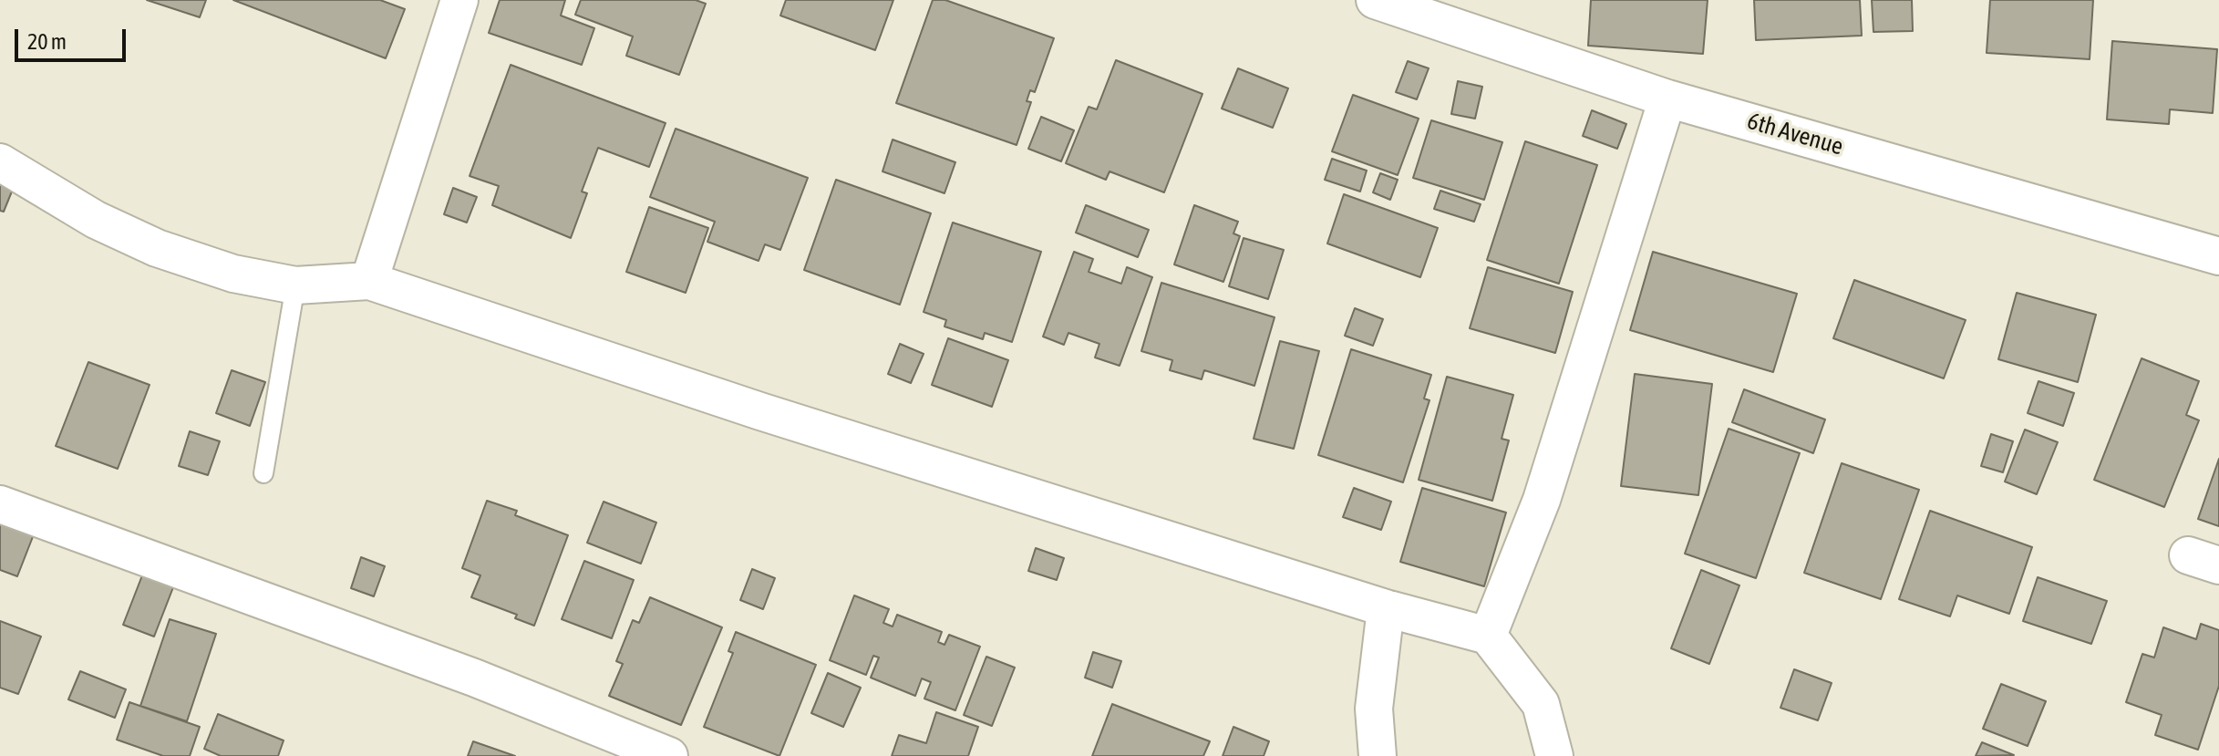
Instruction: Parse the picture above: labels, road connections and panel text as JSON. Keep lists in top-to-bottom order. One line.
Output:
{"streets":{"street":["6th Avenue"]},"scale_bar":"20 m"}
